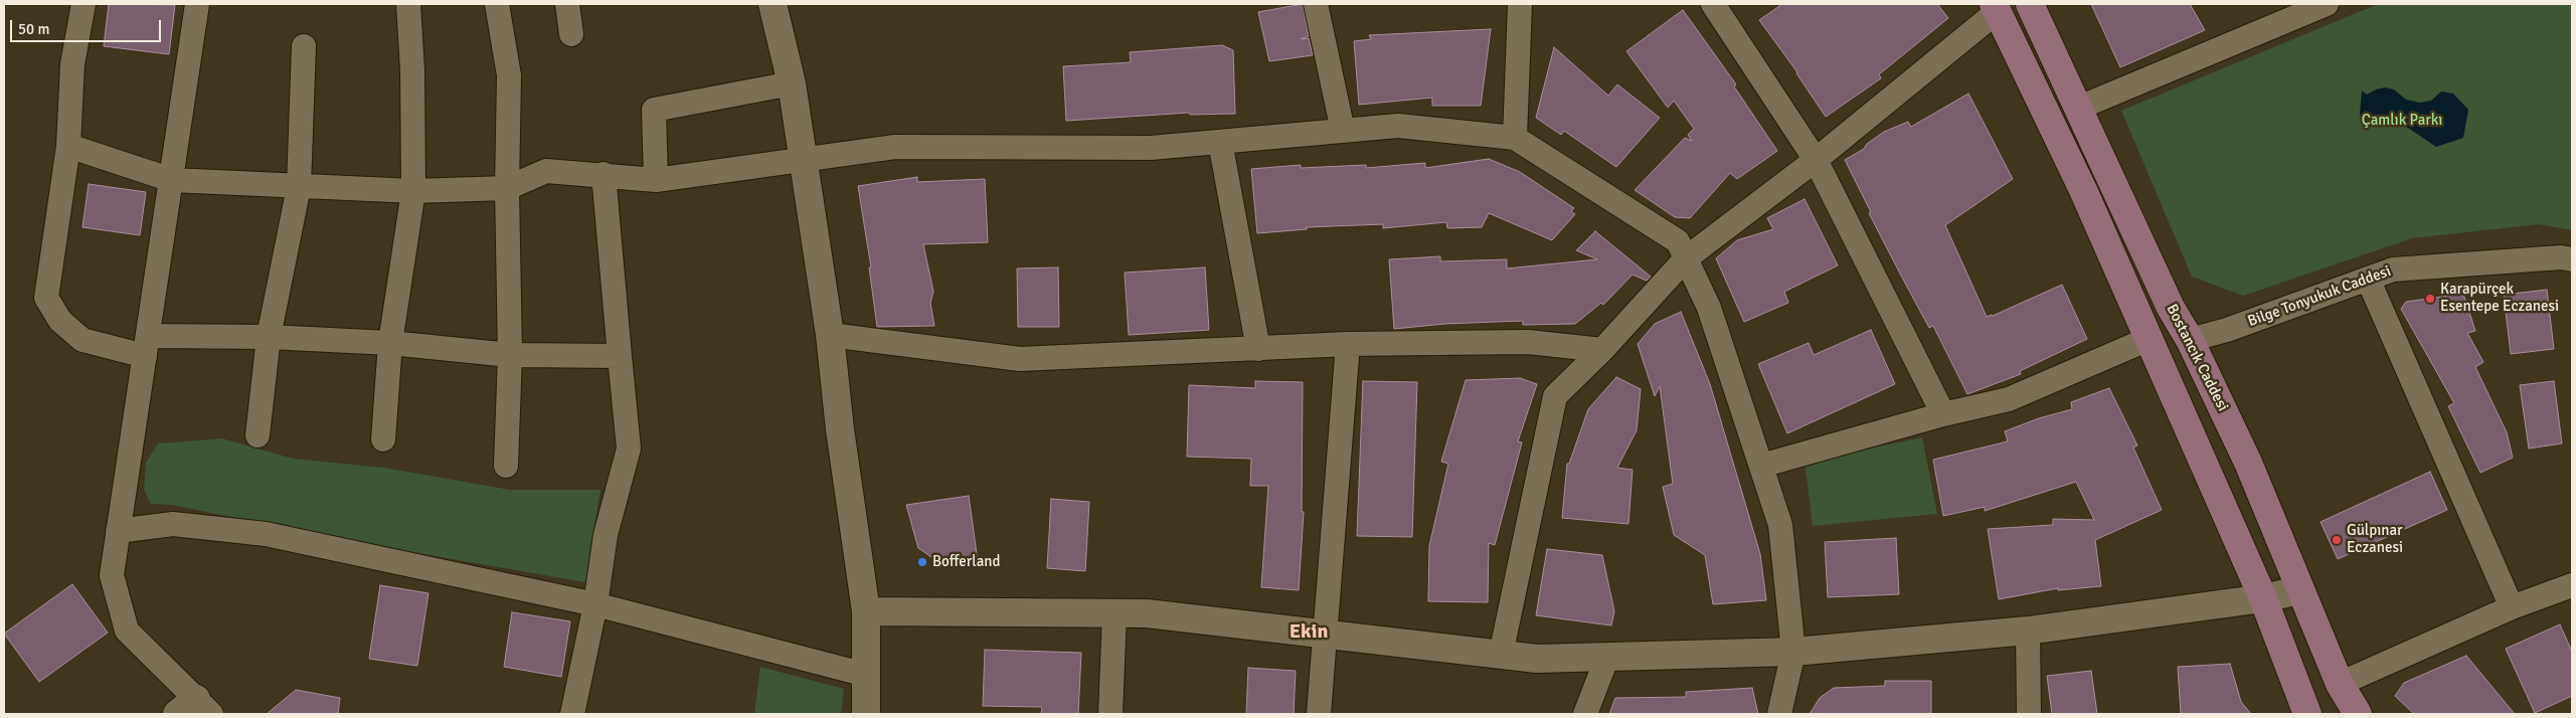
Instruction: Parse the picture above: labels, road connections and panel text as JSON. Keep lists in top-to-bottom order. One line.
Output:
{"streets":{"main road":["Bostancık Caddesi"],"street":["Bilge Tonyukuk Caddesi"]},"crossings":[["Bilge Tonyukuk Caddesi","Bostancık Caddesi"]],"districts":["Ekin"],"parks":["Çamlık Parkı"],"places":["Karapürçek Esentepe Eczanesi","Gülpınar Eczanesi","Bofferland"],"scale_bar":"50 m"}
